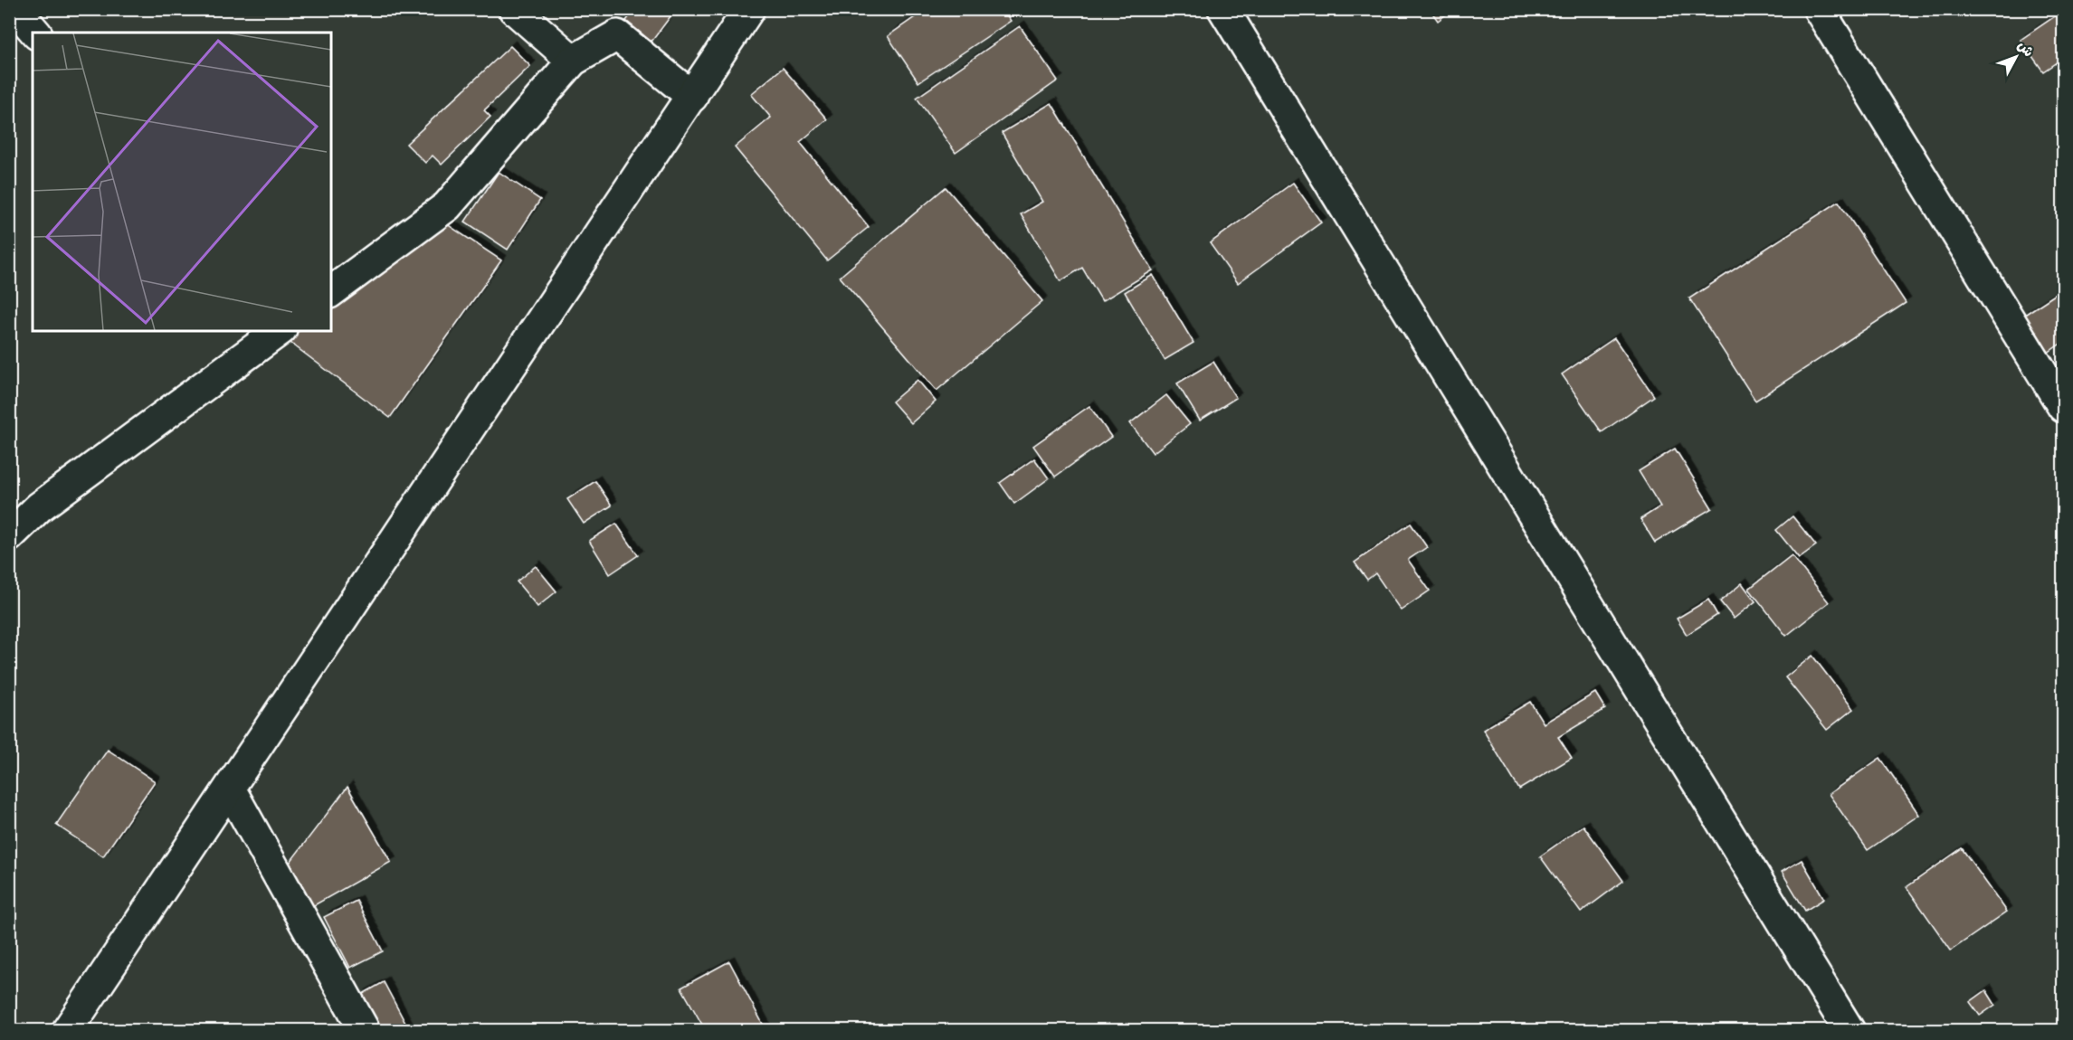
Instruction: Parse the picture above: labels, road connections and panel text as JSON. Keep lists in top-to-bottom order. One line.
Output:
{"north":"top right"}
